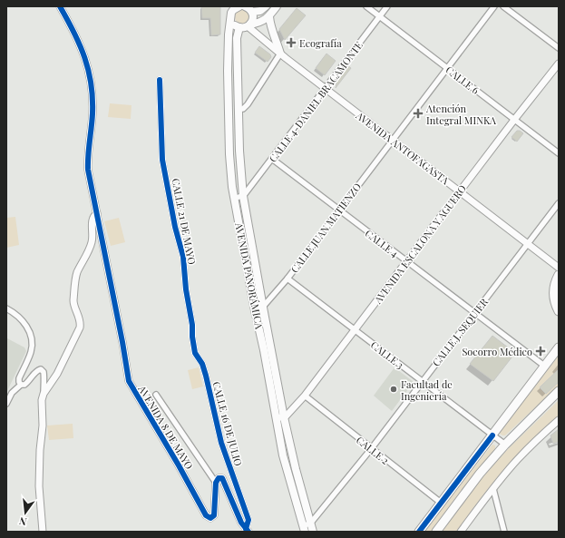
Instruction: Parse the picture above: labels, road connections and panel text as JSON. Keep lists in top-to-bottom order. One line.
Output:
{"streets":{"main road":["AVENIDA PANORÁMICA"],"street":["CALLE 6","CALLE 4-DANIEL BRACAMONTE","AVENIDA ANTOFAGASTA","CALLE 21 DE MAYO","CALLE JUAN MATIENZO","CALLE 4","AVENIDA ESCALONA Y AGUERO","CALLE J. SEQUIER","CALLE 3","CALLE 16 DE JULIO","AVENIDA 8 DE MAYO","CALLE 2"]},"crossings":[["CALLE 6","CALLE 4-DANIEL BRACAMONTE"],["CALLE 6","CALLE JUAN MATIENZO"],["CALLE 6","AVENIDA ESCALONA Y AGUERO"],["CALLE 4-DANIEL BRACAMONTE","AVENIDA ANTOFAGASTA"],["CALLE 4-DANIEL BRACAMONTE","CALLE 4"],["CALLE 4-DANIEL BRACAMONTE","AVENIDA PANORÁMICA"],["AVENIDA ANTOFAGASTA","CALLE JUAN MATIENZO"],["AVENIDA ANTOFAGASTA","AVENIDA ESCALONA Y AGUERO"],["AVENIDA ANTOFAGASTA","CALLE J. SEQUIER"],["CALLE 21 DE MAYO","CALLE 16 DE JULIO"],["CALLE JUAN MATIENZO","CALLE 4"],["CALLE JUAN MATIENZO","AVENIDA PANORÁMICA"],["CALLE JUAN MATIENZO","CALLE 3"],["CALLE 4","AVENIDA ESCALONA Y AGUERO"],["CALLE 4","CALLE J. SEQUIER"],["AVENIDA ESCALONA Y AGUERO","AVENIDA PANORÁMICA"],["AVENIDA ESCALONA Y AGUERO","CALLE 3"],["AVENIDA ESCALONA Y AGUERO","CALLE 2"],["AVENIDA PANORÁMICA","CALLE J. SEQUIER"],["CALLE J. SEQUIER","CALLE 3"],["CALLE J. SEQUIER","CALLE 2"]],"places":{"health":["Ecografía","Atención Integral MINKA","Socorro Médico"],"other":["Facultad de Ingeniería"]},"north":"bottom"}
